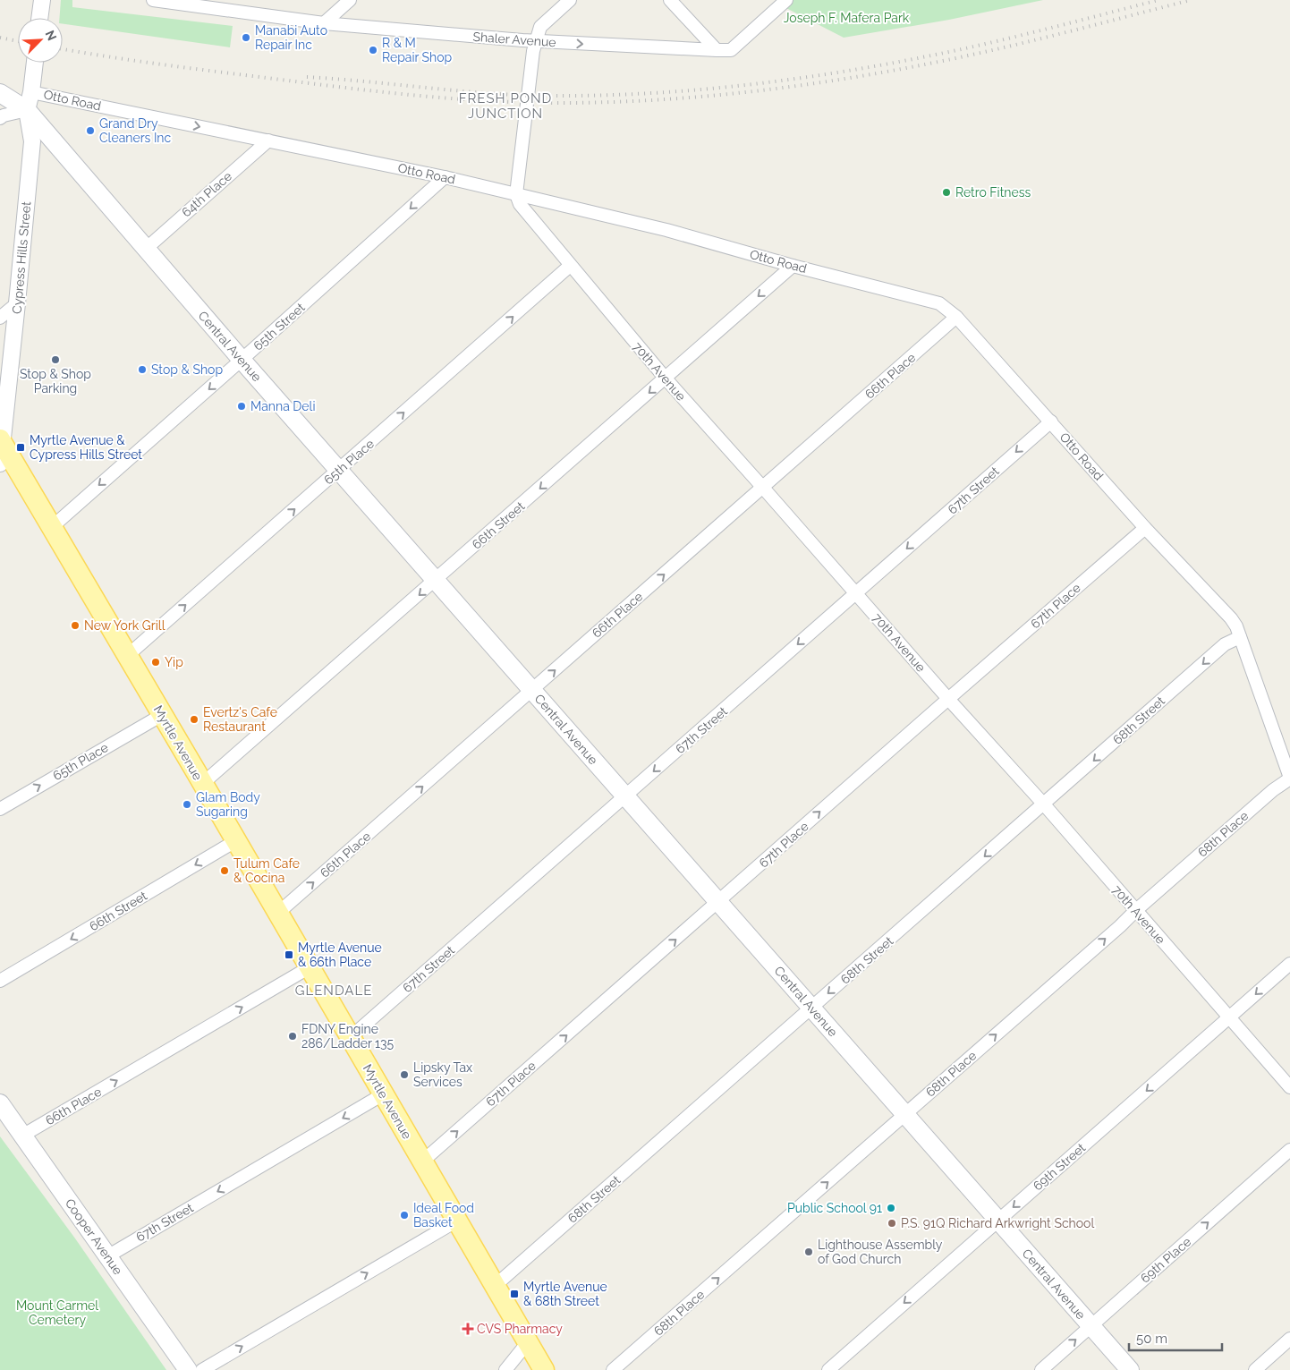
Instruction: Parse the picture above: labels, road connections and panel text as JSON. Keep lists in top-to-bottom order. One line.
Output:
{"streets":{"main road":["Central Avenue","Myrtle Avenue","Cooper Avenue"],"street":["Shaler Avenue","Otto Road","64th Place","Cypress Hills Street","65th Street","70th Avenue","66th Place","65th Place","67th Street","66th Street","67th Place","68th Street","68th Place","69th Street","69th Place"]},"crossings":[["Otto Road","64th Place"],["Otto Road","Cypress Hills Street"],["Otto Road","65th Street"],["Otto Road","70th Avenue"],["Otto Road","66th Place"],["Otto Road","67th Street"],["Otto Road","66th Street"],["Otto Road","67th Place"],["Otto Road","68th Street"],["Otto Road","68th Place"],["64th Place","Central Avenue"],["Cypress Hills Street","Central Avenue"],["Cypress Hills Street","Myrtle Avenue"],["65th Street","Central Avenue"],["65th Street","Myrtle Avenue"],["Central Avenue","66th Place"],["Central Avenue","65th Place"],["Central Avenue","67th Street"],["Central Avenue","66th Street"],["Central Avenue","67th Place"],["Central Avenue","68th Street"],["Central Avenue","68th Place"],["Central Avenue","69th Street"],["Central Avenue","69th Place"],["70th Avenue","66th Place"],["70th Avenue","65th Place"],["70th Avenue","67th Street"],["70th Avenue","66th Street"],["70th Avenue","67th Place"],["70th Avenue","68th Street"],["70th Avenue","68th Place"],["70th Avenue","69th Street"],["66th Place","Myrtle Avenue"],["66th Place","Cooper Avenue"],["65th Place","Myrtle Avenue"],["67th Street","Myrtle Avenue"],["67th Street","Cooper Avenue"],["66th Street","Myrtle Avenue"],["67th Place","Myrtle Avenue"],["68th Street","Myrtle Avenue"]],"one_way":["65th Street","66th Place","65th Place","67th Street","66th Street","67th Place","68th Street","68th Place","69th Street","69th Place"],"districts":["FRESH POND JUNCTION","GLENDALE"],"parks":["Joseph F. Mafera Park","Mount Carmel Cemetery"],"places":{"other":["Manabi Auto Repair Inc","R & M Repair Shop","Grand Dry Cleaners Inc","Retro Fitness","Stop & Shop Parking","Stop & Shop","Manna Deli","New York Grill","Yip","Evertz's Cafe Restaurant","Glam Body Sugaring","Tulum Cafe & Cocina","FDNY Engine 286/Ladder 135","Lipsky Tax Services","Public School 91","Ideal Food Basket","P.S. 91Q Richard Arkwright School","Lighthouse Assembly of God Church"],"transit":["Myrtle Avenue & Cypress Hills Street","Myrtle Avenue & 66th Place","Myrtle Avenue & 68th Street"],"health":["CVS Pharmacy"]},"scale_bar":"50 m","north":"top right"}
